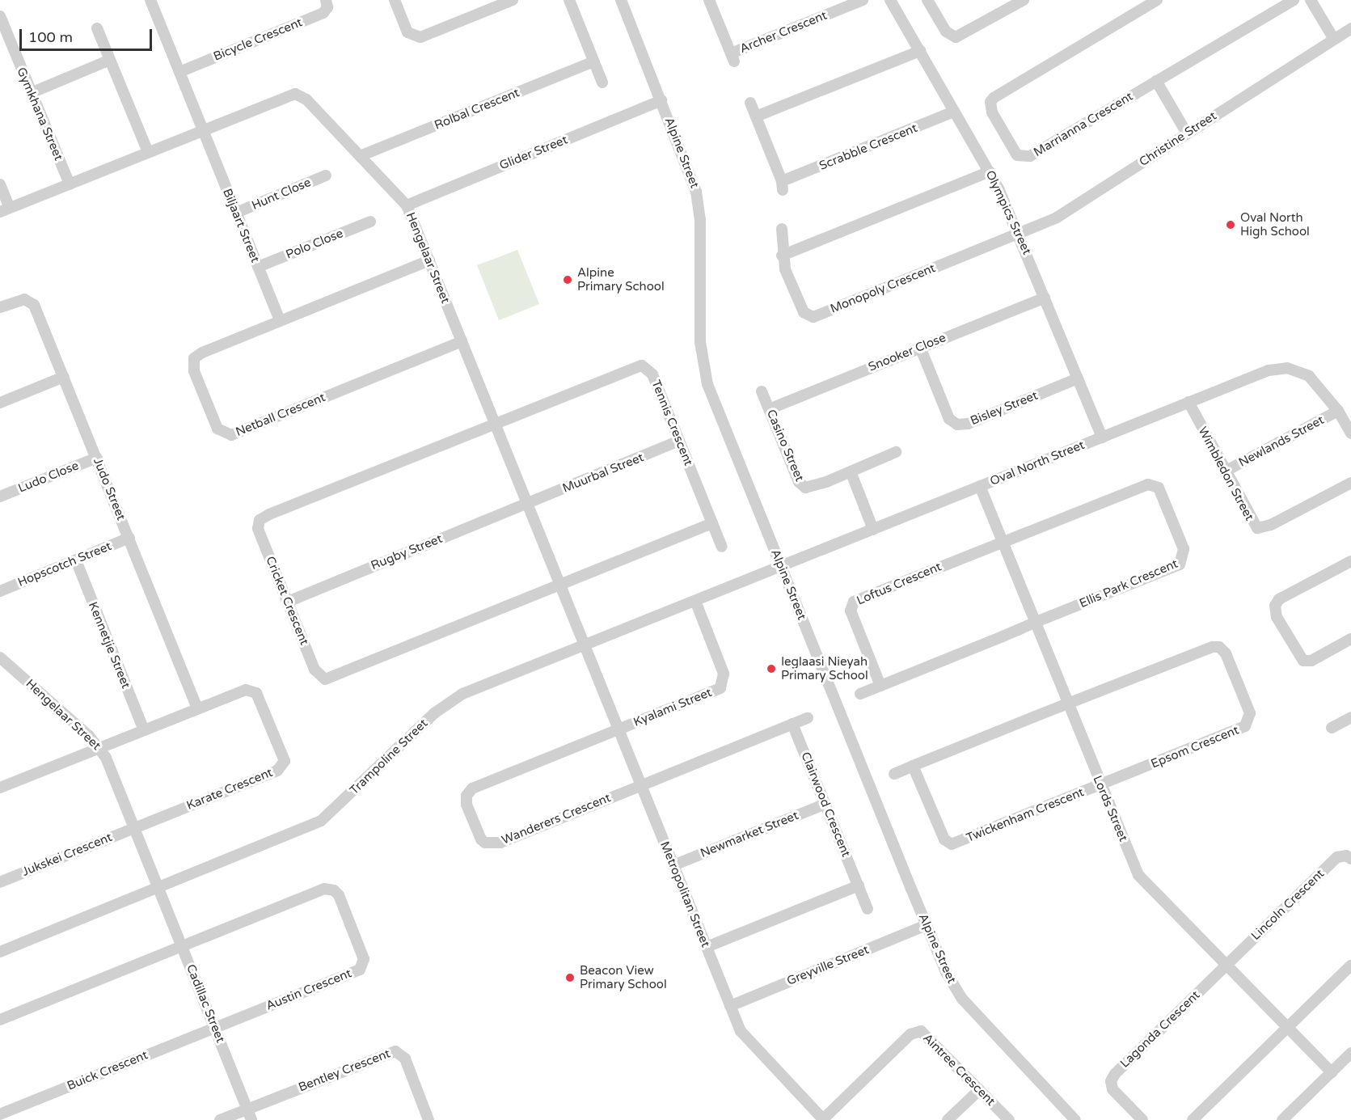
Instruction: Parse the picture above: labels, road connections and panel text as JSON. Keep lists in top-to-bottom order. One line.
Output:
{"streets":{"street":["Archer Crescent","Bicycle Crescent","Rolbal Crescent","Gymkhana Street","Marrianna Crescent","Christine Street","Scrabble Crescent","Glider Street","Alpine Street","Hunt Close","Olympics Street","Biljaart Street","Polo Close","Hengelaar Street","Monopoly Crescent","Snooker Close","Bisley Street","Netball Crescent","Tennis Crescent","Newlands Street","Casino Street","Oval North Street","Muurbal Street","Wimbledon Street","Ludo Close","Judo Street","Rugby Street","Hopscotch Street","Loftus Crescent","Ellis Park Crescent","Cricket Crescent","Kennetjie Street","Kyalami Street","Epsom Crescent","Trampoline Street","Karate Crescent","Clairwood Crescent","Lords Street","Twickenham Crescent","Wanderers Crescent","Newmarket Street","Jukskei Crescent","Metropolitan Street","Lincoln Crescent","Greyville Street","Austin Crescent","Cadillac Street","Lagonda Crescent","Aintree Crescent","Buick Crescent","Bentley Crescent"]},"crossings":[["Bicycle Crescent","Biljaart Street"],["Rolbal Crescent","Hengelaar Street"],["Gymkhana Street","Hengelaar Street"],["Christine Street","Olympics Street"],["Christine Street","Monopoly Crescent"],["Scrabble Crescent","Olympics Street"],["Glider Street","Alpine Street"],["Glider Street","Hengelaar Street"],["Alpine Street","Oval North Street"],["Alpine Street","Trampoline Street"],["Alpine Street","Greyville Street"],["Hunt Close","Biljaart Street"],["Olympics Street","Monopoly Crescent"],["Olympics Street","Snooker Close"],["Olympics Street","Bisley Street"],["Olympics Street","Oval North Street"],["Biljaart Street","Polo Close"],["Biljaart Street","Hengelaar Street"],["Biljaart Street","Netball Crescent"],["Hengelaar Street","Netball Crescent"],["Hengelaar Street","Tennis Crescent"],["Hengelaar Street","Muurbal Street"],["Hengelaar Street","Rugby Street"],["Hengelaar Street","Cricket Crescent"],["Hengelaar Street","Trampoline Street"],["Hengelaar Street","Karate Crescent"],["Hengelaar Street","Jukskei Crescent"],["Hengelaar Street","Metropolitan Street"],["Hengelaar Street","Cadillac Street"],["Snooker Close","Bisley Street"],["Snooker Close","Casino Street"],["Tennis Crescent","Muurbal Street"],["Tennis Crescent","Cricket Crescent"],["Newlands Street","Oval North Street"],["Newlands Street","Wimbledon Street"],["Oval North Street","Wimbledon Street"],["Oval North Street","Trampoline Street"],["Oval North Street","Lords Street"],["Muurbal Street","Rugby Street"],["Ludo Close","Judo Street"],["Judo Street","Hopscotch Street"],["Judo Street","Karate Crescent"],["Rugby Street","Cricket Crescent"],["Hopscotch Street","Kennetjie Street"],["Loftus Crescent","Ellis Park Crescent"],["Loftus Crescent","Lords Street"],["Ellis Park Crescent","Lords Street"],["Kennetjie Street","Karate Crescent"],["Kyalami Street","Trampoline Street"],["Kyalami Street","Wanderers Crescent"],["Kyalami Street","Metropolitan Street"],["Epsom Crescent","Lords Street"],["Epsom Crescent","Twickenham Crescent"],["Trampoline Street","Metropolitan Street"],["Trampoline Street","Cadillac Street"],["Karate Crescent","Jukskei Crescent"],["Clairwood Crescent","Newmarket Street"],["Lords Street","Twickenham Crescent"],["Lords Street","Lincoln Crescent"],["Lords Street","Lagonda Crescent"],["Wanderers Crescent","Metropolitan Street"],["Newmarket Street","Metropolitan Street"],["Metropolitan Street","Greyville Street"],["Metropolitan Street","Aintree Crescent"],["Lincoln Crescent","Lagonda Crescent"],["Austin Crescent","Cadillac Street"],["Austin Crescent","Buick Crescent"],["Cadillac Street","Buick Crescent"],["Cadillac Street","Bentley Crescent"]],"places":["Oval North High School","Alpine Primary School","Ieglaasi Nieyah Primary School","Beacon View Primary School"],"scale_bar":"100 m"}
